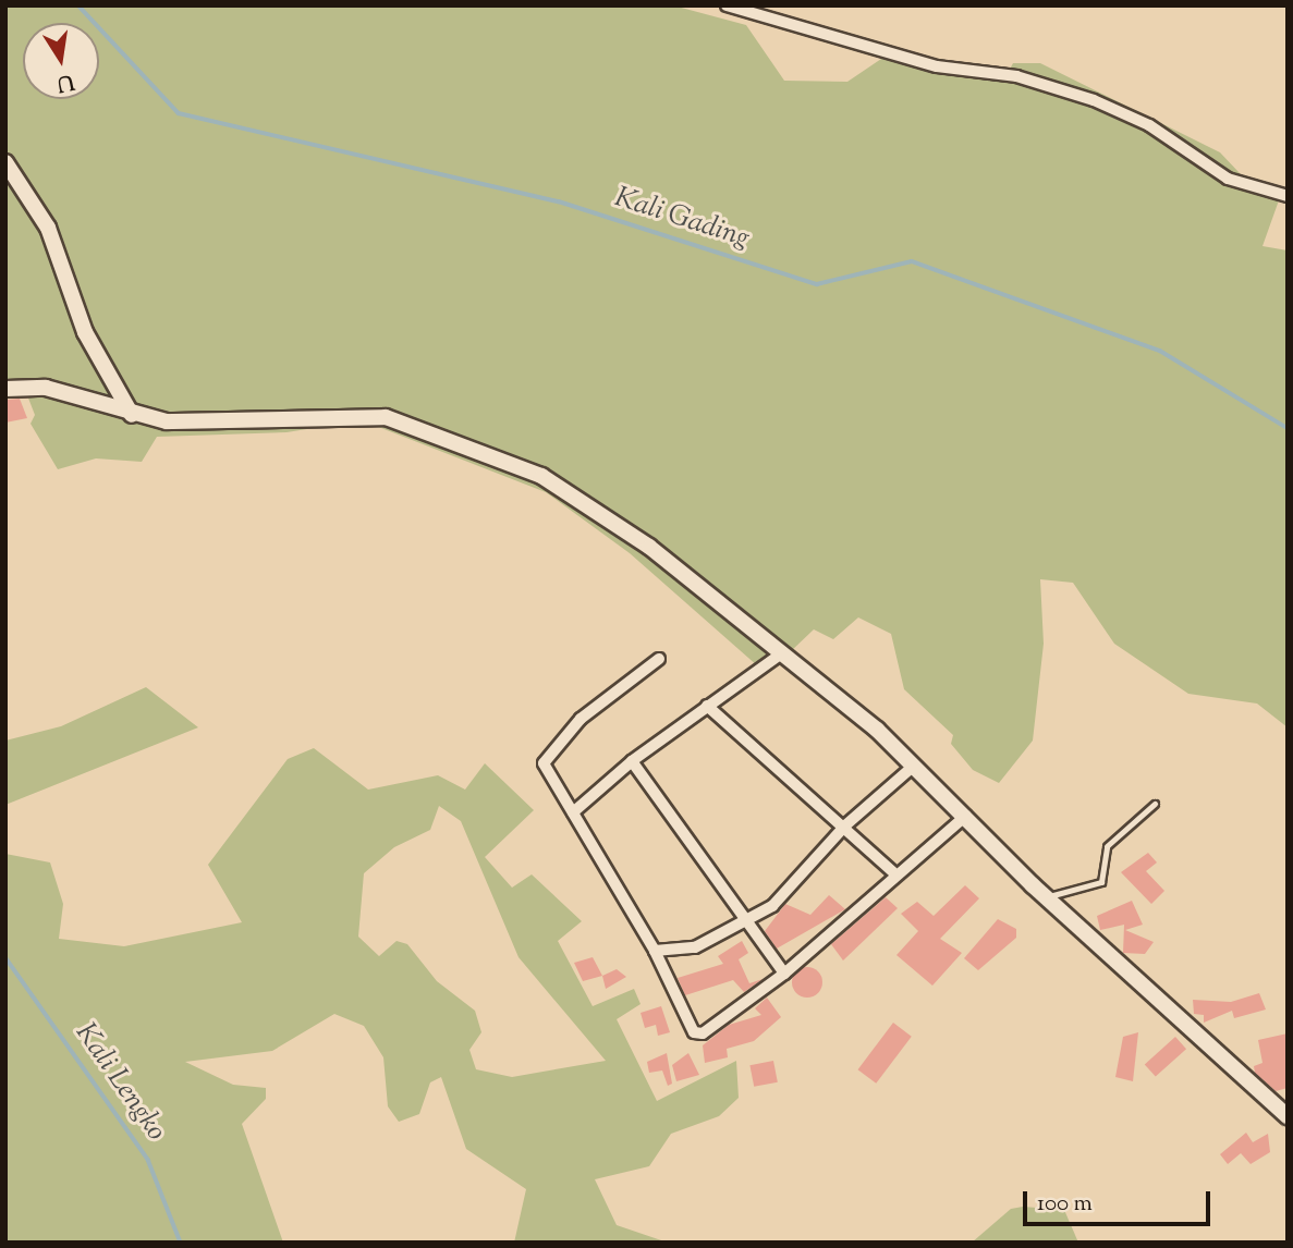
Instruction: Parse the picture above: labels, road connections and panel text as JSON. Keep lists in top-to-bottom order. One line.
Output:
{"water":["Kali Gading","Kali Lengko"],"scale_bar":"100 m","north":"bottom"}
